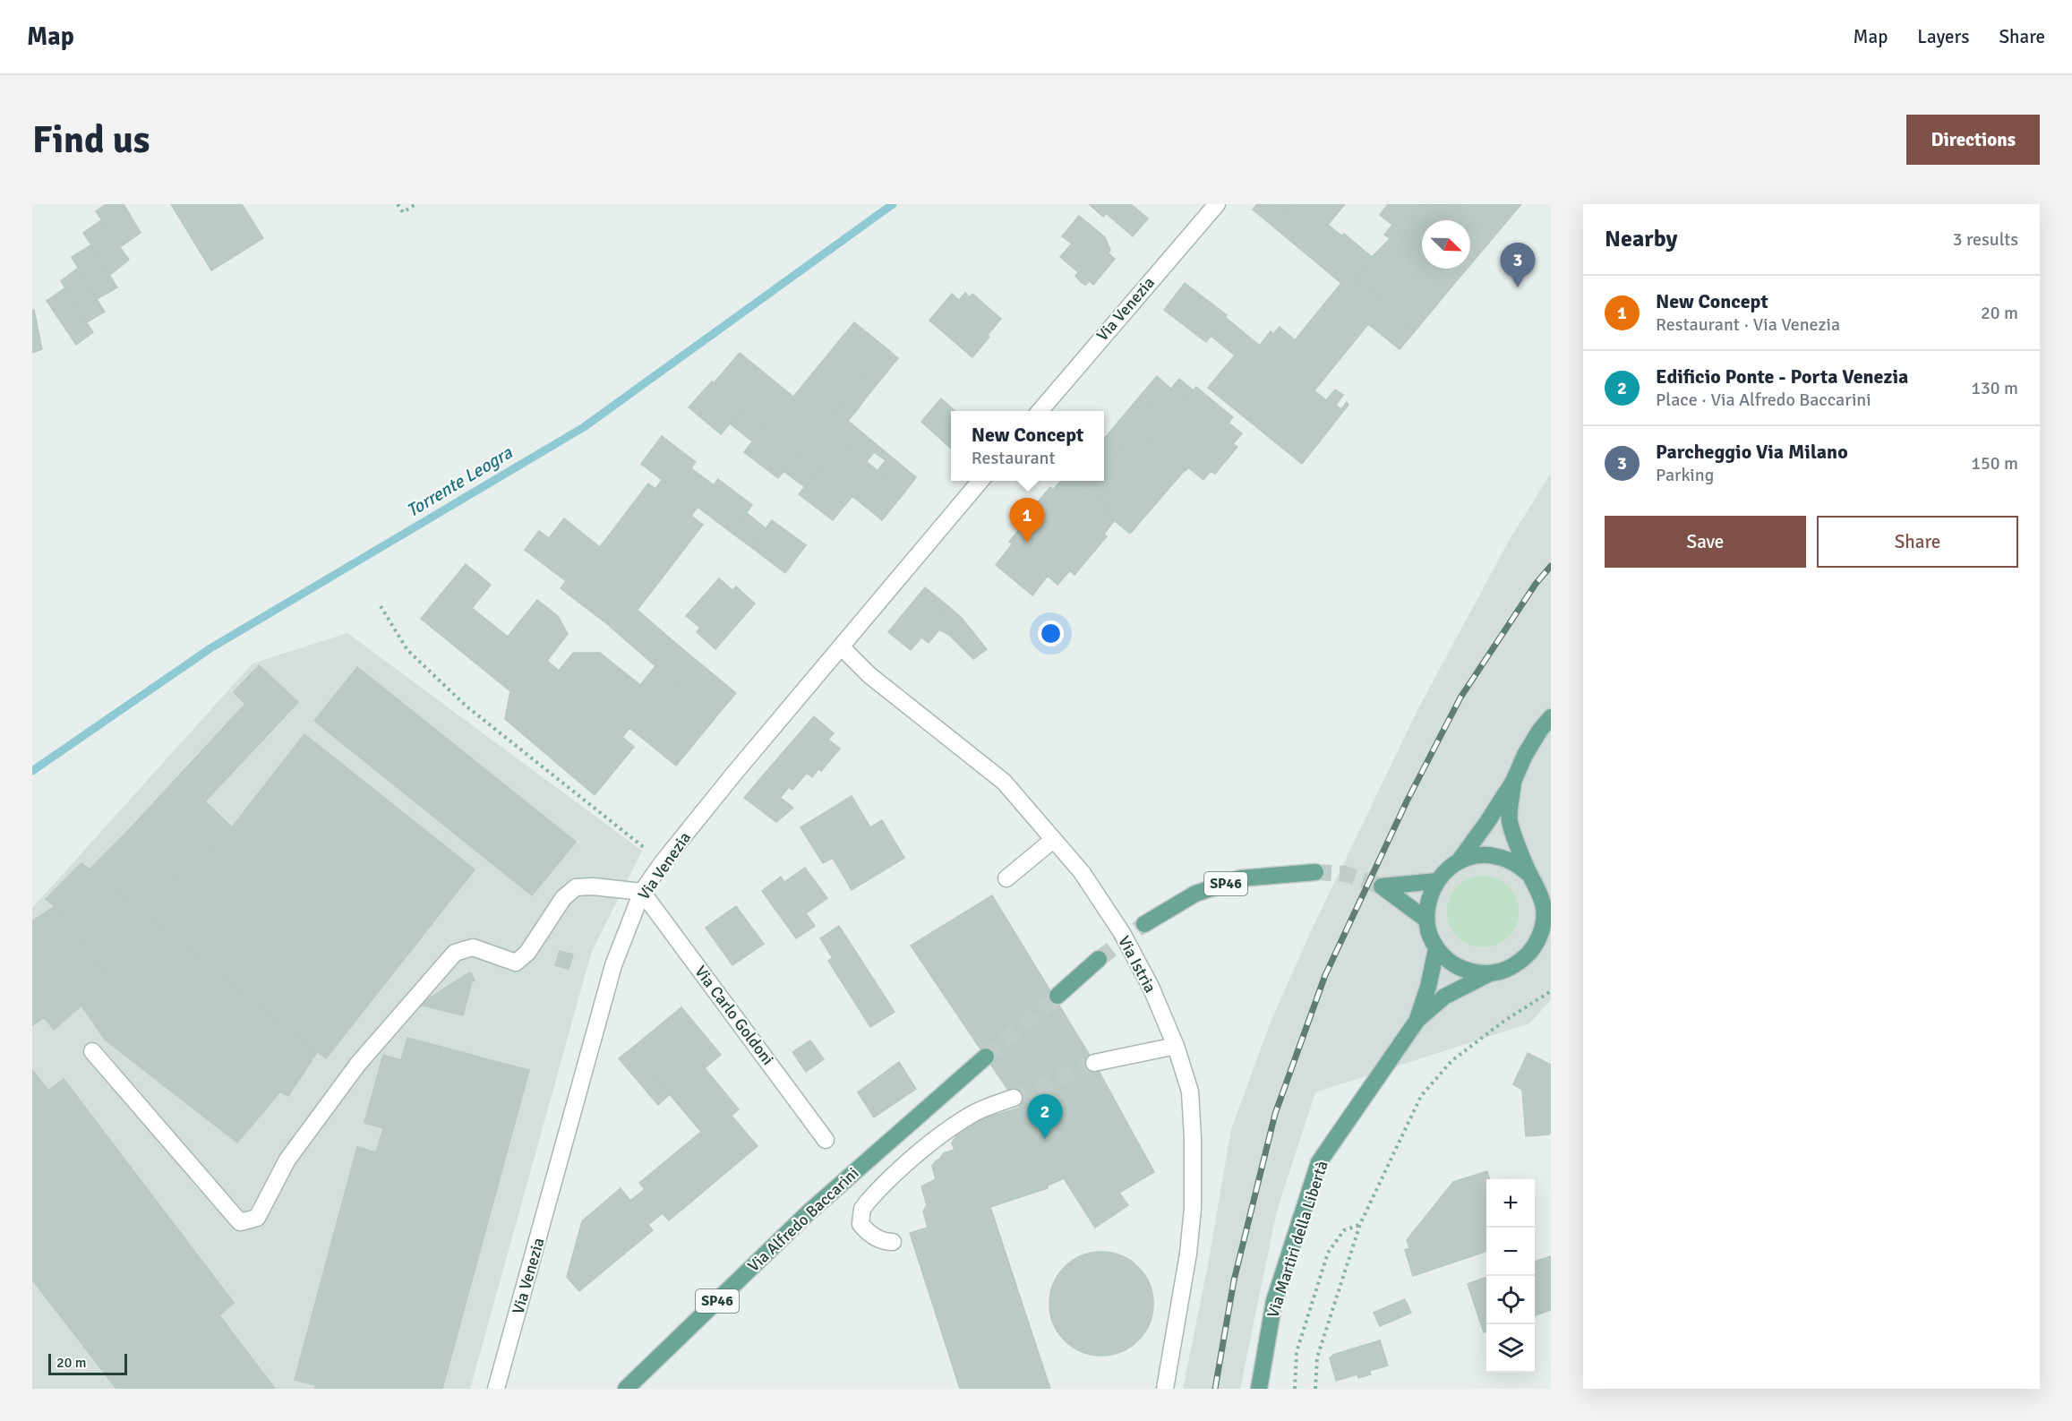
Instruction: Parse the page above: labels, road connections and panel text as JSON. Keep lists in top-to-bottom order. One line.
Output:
{"streets":{"main road":["SP46","Via Alfredo Baccarini","Via Martiri della Libertà"],"street":["Via Venezia","Via Istria","Via Carlo Goldoni"]},"crossings":[["Via Venezia","Via Istria"],["Via Venezia","Via Carlo Goldoni"]],"water":["Torrente Leogra"],"scale_bar":"20 m","north":"bottom right","page":{"header":"Map","nav":["Map","Layers","Share"],"buttons":["Directions",["Save","Share"]],"title":"Find us","heading":["Nearby","3 results"],"pins":["3","1","2"],"list":[{"mark":"1","name":"New Concept","note":"Restaurant · Via Venezia","value":"20 m"},{"mark":"2","name":"Edificio Ponte - Porta Venezia","note":"Place · Via Alfredo Baccarini","value":"130 m"},{"mark":"3","name":"Parcheggio Via Milano","note":"Parking","value":"150 m"}],"popup":["New Concept","Restaurant"],"map_buttons":["+","−"],"scale":"20 m"}}
